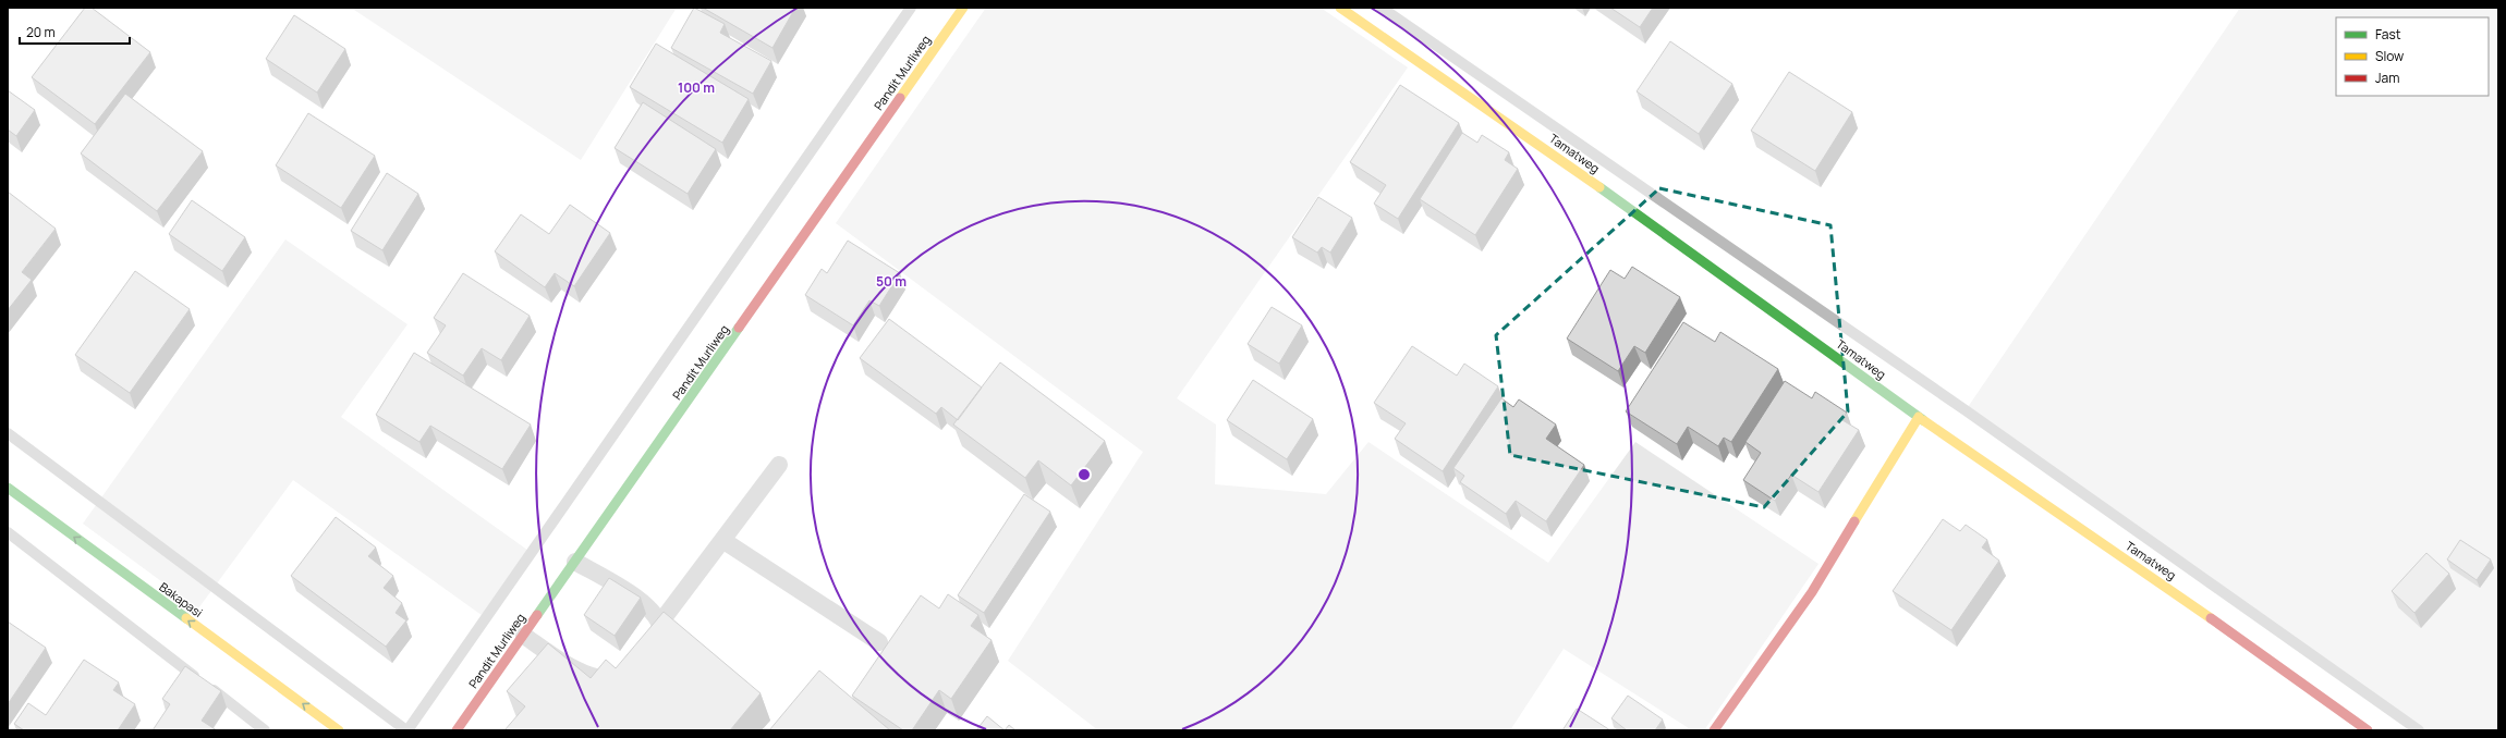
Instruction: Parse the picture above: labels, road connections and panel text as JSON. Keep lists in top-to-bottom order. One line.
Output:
{"streets":{"street":["Pandit Murliweg","Tamatweg","Bakapasi"]},"one_way":["Bakapasi"],"legend":["Fast","Slow","Jam"],"scale_bar":"20 m","rings":["100 m","50 m"]}
